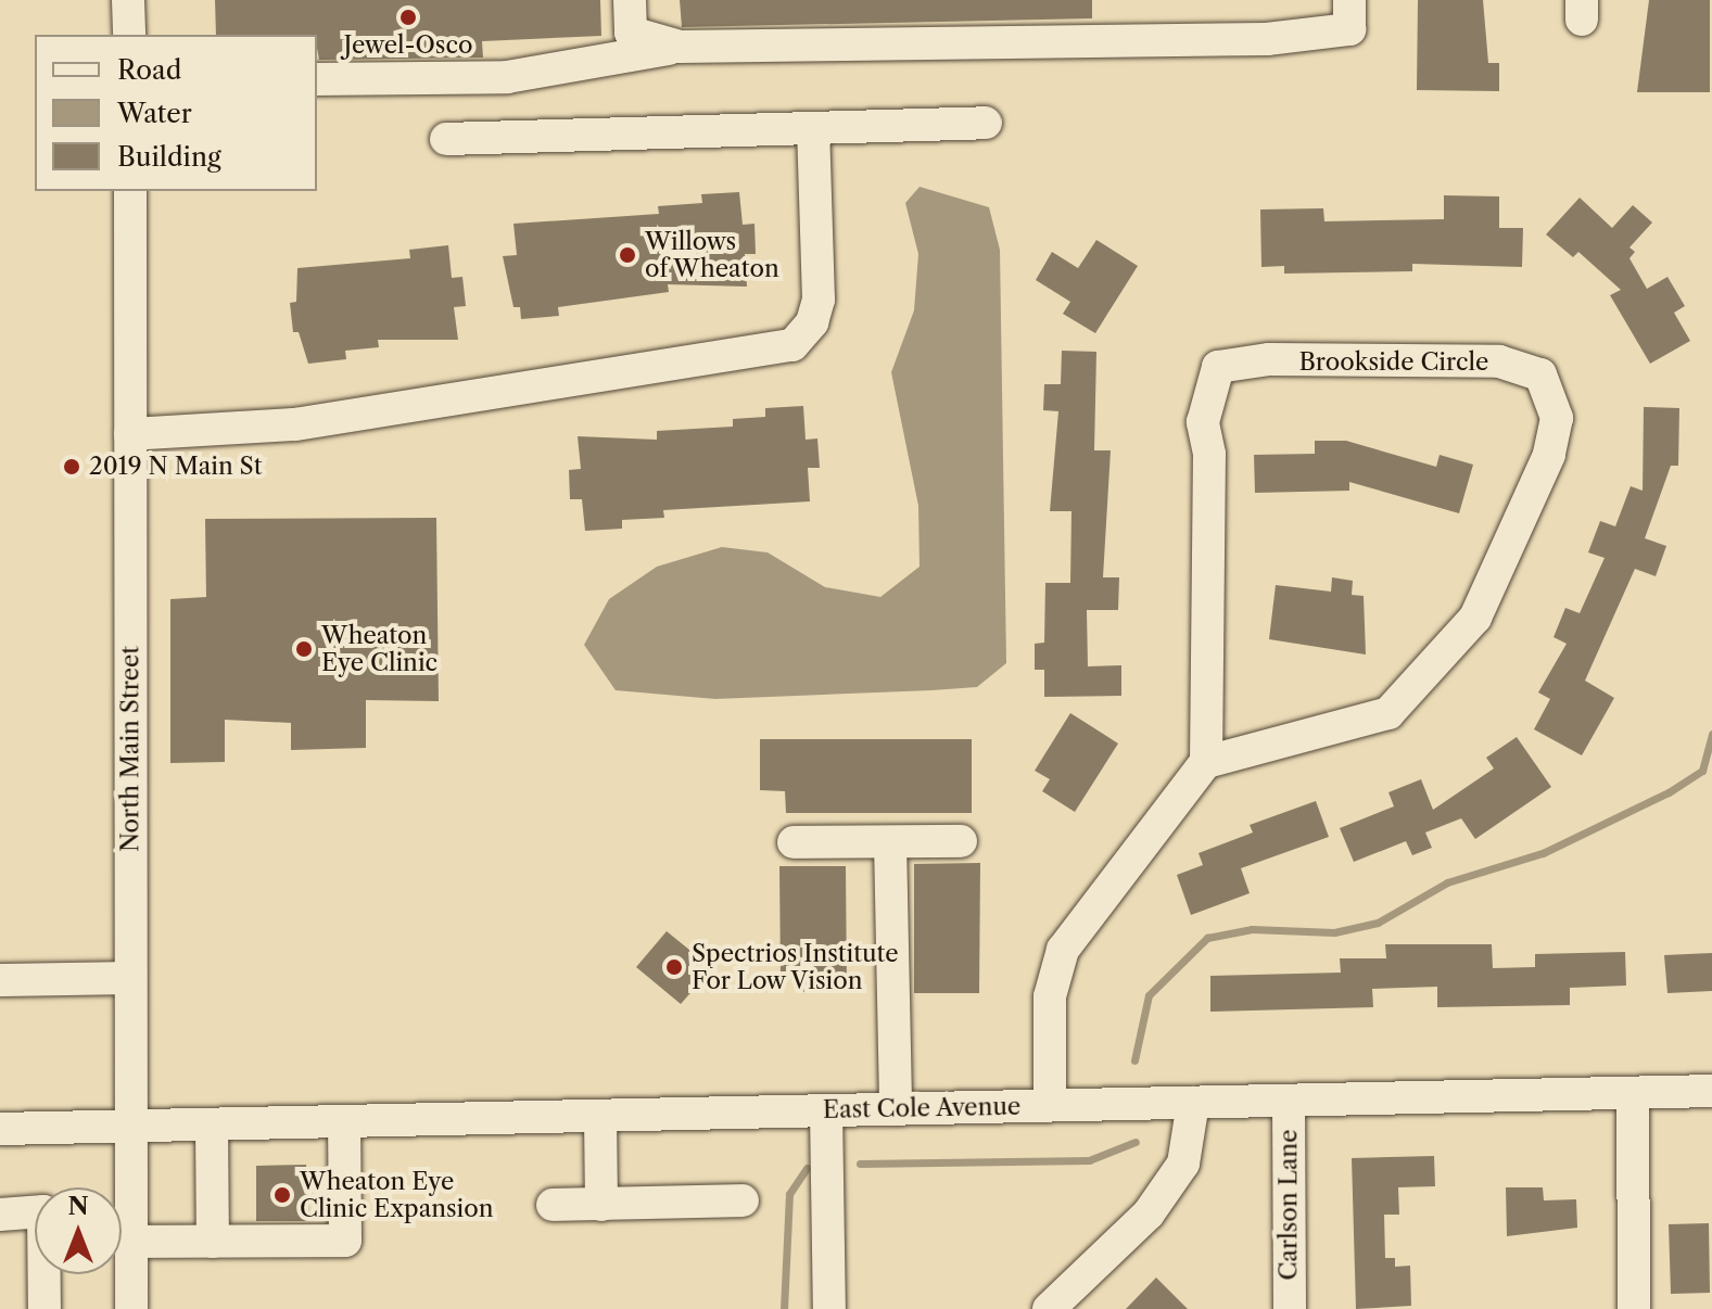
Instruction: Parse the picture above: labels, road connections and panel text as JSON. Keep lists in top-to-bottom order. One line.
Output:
{"streets":{"street":["Brookside Circle","North Main Street","East Cole Avenue","Carlson Lane"]},"crossings":[["North Main Street","East Cole Avenue"],["East Cole Avenue","Carlson Lane"]],"places":["Jewel-Osco","Willows of Wheaton","2019 N Main St","Wheaton Eye Clinic","Spectrios Institute For Low Vision","Wheaton Eye Clinic Expansion"],"legend":["Road","Water","Building"],"north":"top"}
